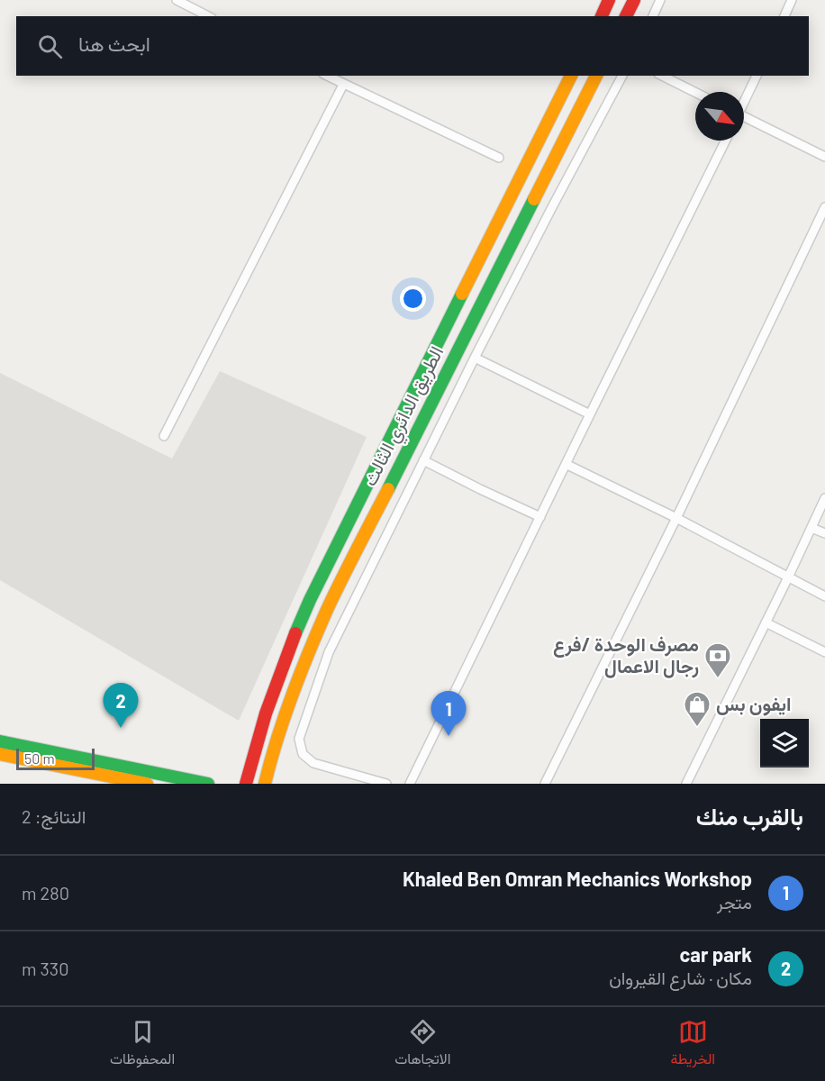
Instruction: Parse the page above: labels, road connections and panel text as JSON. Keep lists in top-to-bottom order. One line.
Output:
{"streets":{"main road":["الطريق الدائري الثالث"]},"places":{"bank":["مصرف الوحدة /فرع رجال الاعمال"],"shop":["ايفون بس"]},"scale_bar":"50 m","north":"bottom right","page":{"search":"ابحث هنا","pins":["2","1"],"scale":"50 m","heading":["بالقرب منك","النتائج: 2"],"list":[{"mark":"1","name":"Khaled Ben Omran Mechanics Workshop","note":"متجر","value":"280 m"},{"mark":"2","name":"car park","note":"مكان · شارع القيروان","value":"330 m"}],"nav":["الخريطة","الاتجاهات","المحفوظات"]}}
